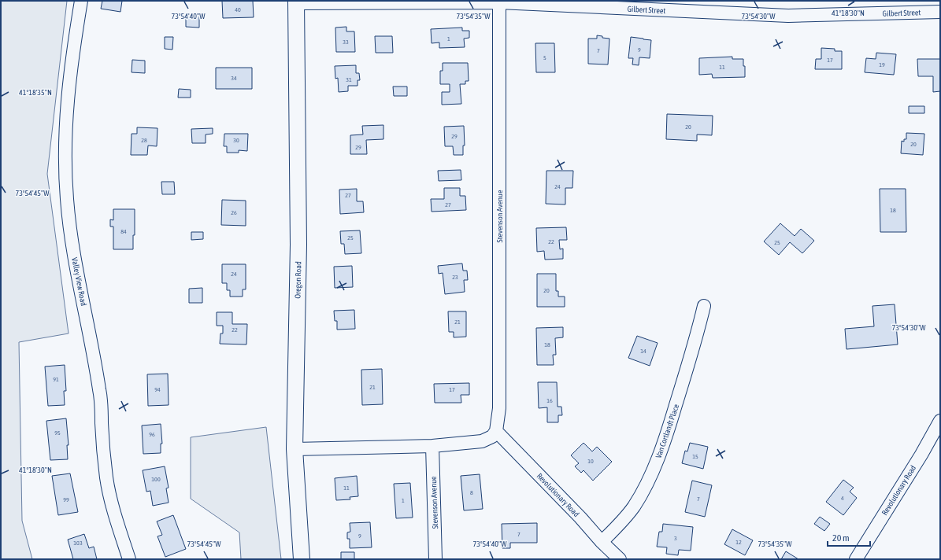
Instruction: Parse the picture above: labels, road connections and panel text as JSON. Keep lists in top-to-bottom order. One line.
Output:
{"streets":{"street":["Gilbert Street","Stevenson Avenue","Oregon Road","Valley View Road","Van Cortlandt Place","Revolutionary Road"]},"crossings":[["Gilbert Street","Stevenson Avenue"],["Gilbert Street","Oregon Road"],["Stevenson Avenue","Revolutionary Road"],["Van Cortlandt Place","Revolutionary Road"]],"house_numbers":["40","1","33","9","7","5","17","19","11","34","31","20","29","28","30","20","29","24","27","27","18","26","84","25","22","25","24","23","20","21","22","18","14","91","21","94","17","16","95","96","15","10","100","11","8","4","7","99","1","7","9","3","12","103"],"scale_bar":"20 m","coordinates":["41°18'30\"N","73°54'40\"W","73°54'35\"W","73°54'30\"W","41°18'35\"N","73°54'45\"W"]}
